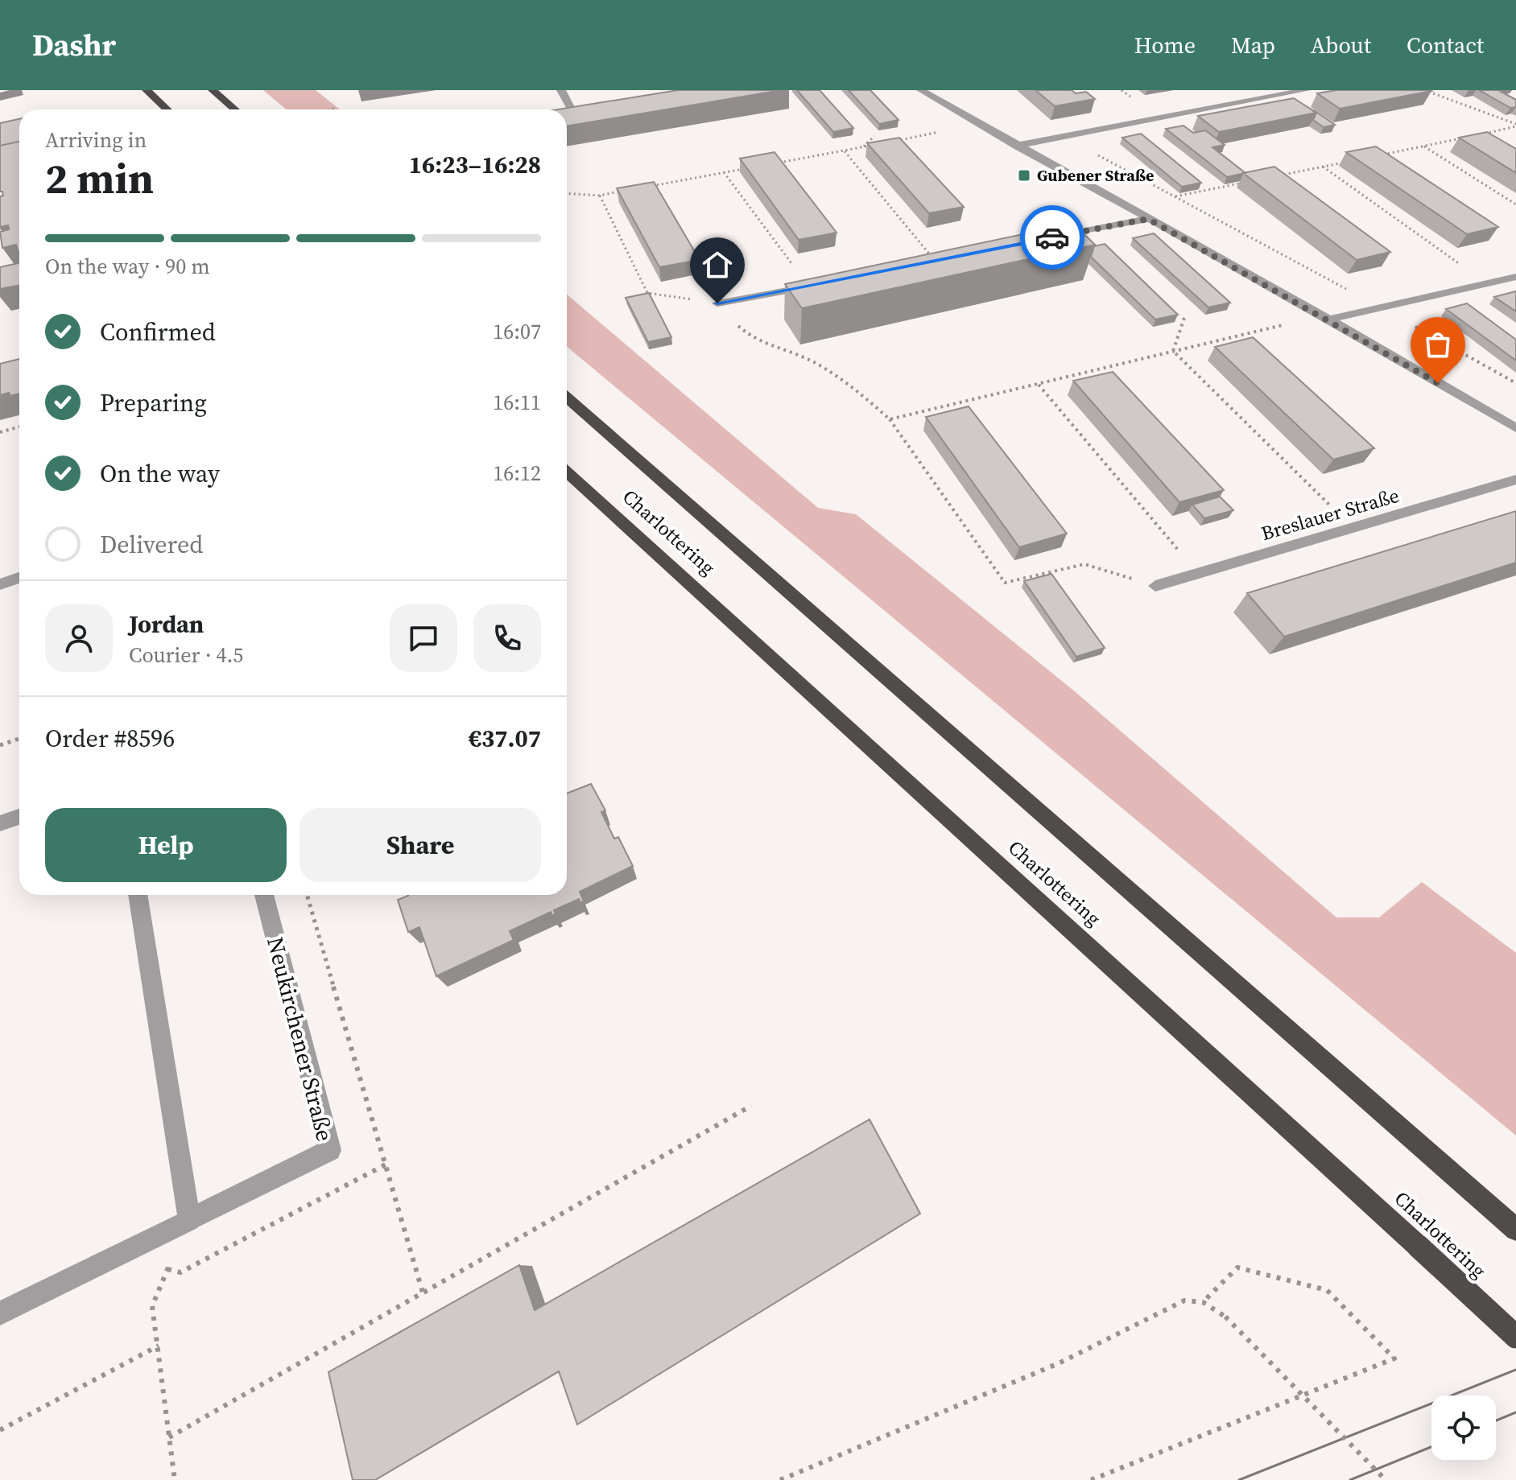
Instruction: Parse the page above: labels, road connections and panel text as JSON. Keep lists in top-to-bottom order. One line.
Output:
{"streets":{"highway":["Charlottering"],"street":["Breslauer Straße","Neukirchener Straße"]},"places":{"transit":["Gubener Straße"]},"page":{"header":"Dashr","nav":["Home","Map","About","Contact"],"heading":["2 min","Arriving in","16:23–16:28"],"panel":["Jordan","Courier · 4.5","Order #8596","€37.07"],"bar":"On the way · 90 m","list":[["Confirmed","16:07"],["Preparing","16:11"],["On the way","16:12"],"Delivered"],"buttons":["Help","Share"]}}
